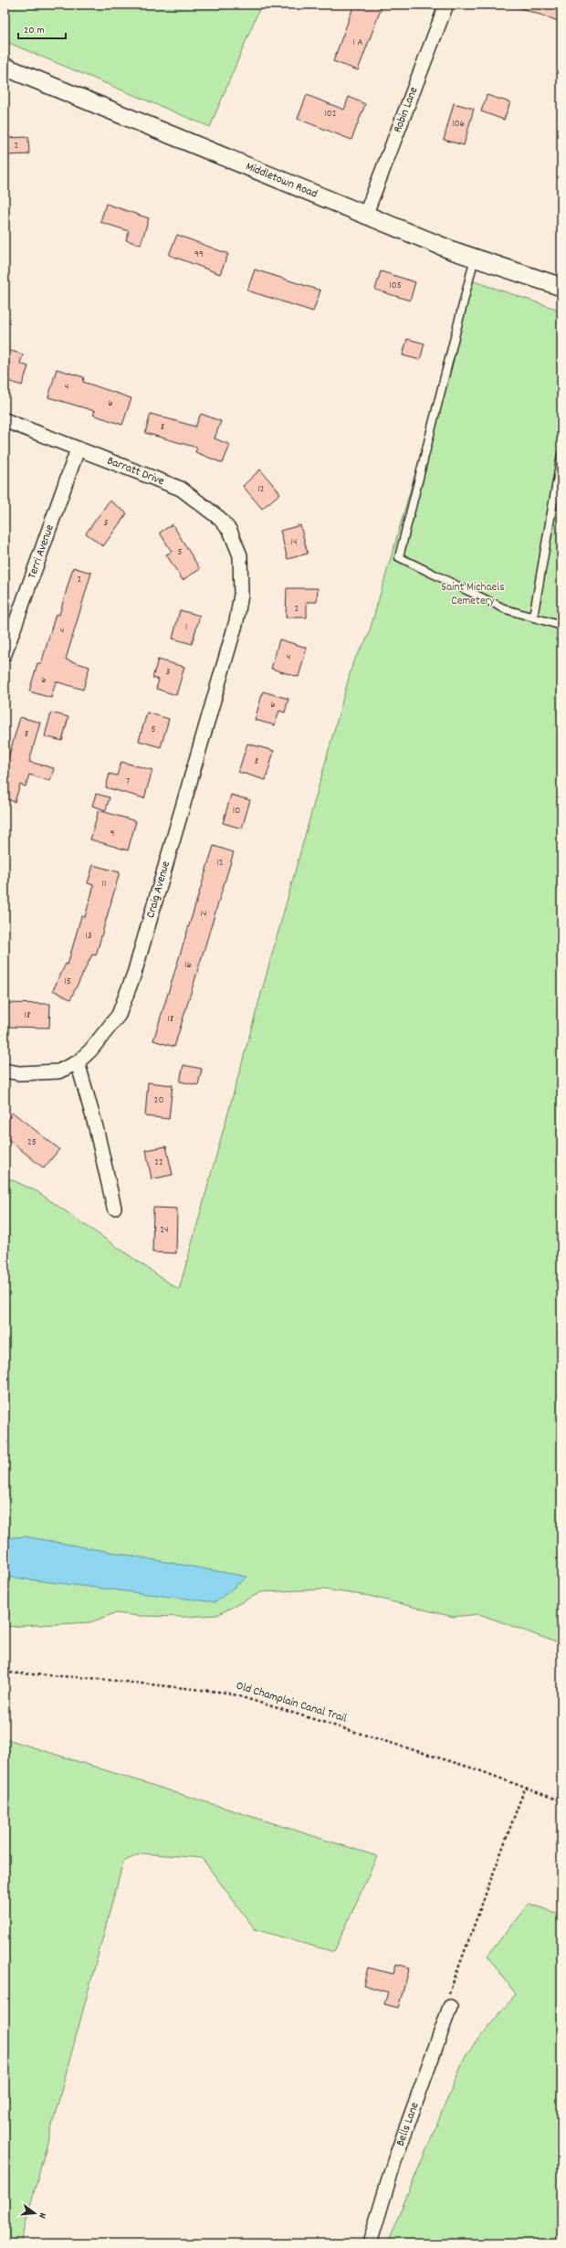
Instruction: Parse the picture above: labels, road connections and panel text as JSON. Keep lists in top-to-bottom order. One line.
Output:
{"streets":{"street":["Robin Lane","Middletown Road","Barratt Drive","Terri Avenue","Craig Avenue","Bells Lane"],"path":["Old Champlain Canal Trail"]},"crossings":[["Robin Lane","Middletown Road"],["Barratt Drive","Terri Avenue"],["Barratt Drive","Craig Avenue"]],"parks":["Saint Michaels Cemetery"],"house_numbers":["1 A","102","106","2","99","105","4","6","8","12","3","14","5","2","2","1","4","4","3","6","6","5","8","8","7","10","9","12","11","14","13","16","15","18","18","20","25","22","24"],"scale_bar":"20 m","north":"right"}
